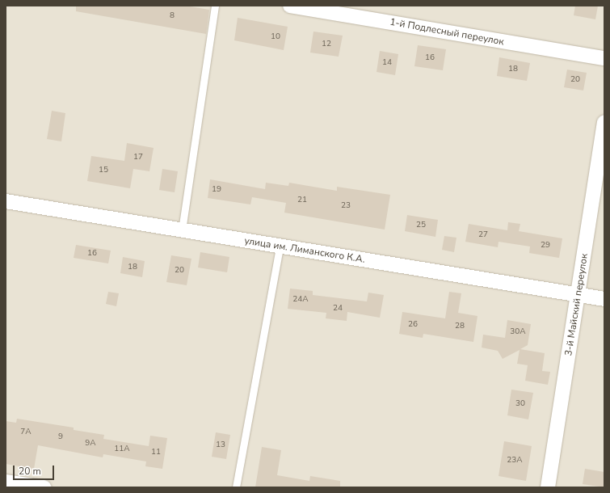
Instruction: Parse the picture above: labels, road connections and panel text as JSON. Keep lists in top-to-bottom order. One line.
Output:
{"streets":{"street":["1-й Подлесный переулок","улица им. Лиманского К.А.","3-й Майский переулок"]},"crossings":[["улица им. Лиманского К.А.","3-й Майский переулок"]],"house_numbers":["8","10","12","16","14","18","20","17","15","19","21","23","25","27","29","16","18","20","24А","24","26","28","30А","30","7А","9","9А","13","11А","11","23А"],"scale_bar":"20 m"}
